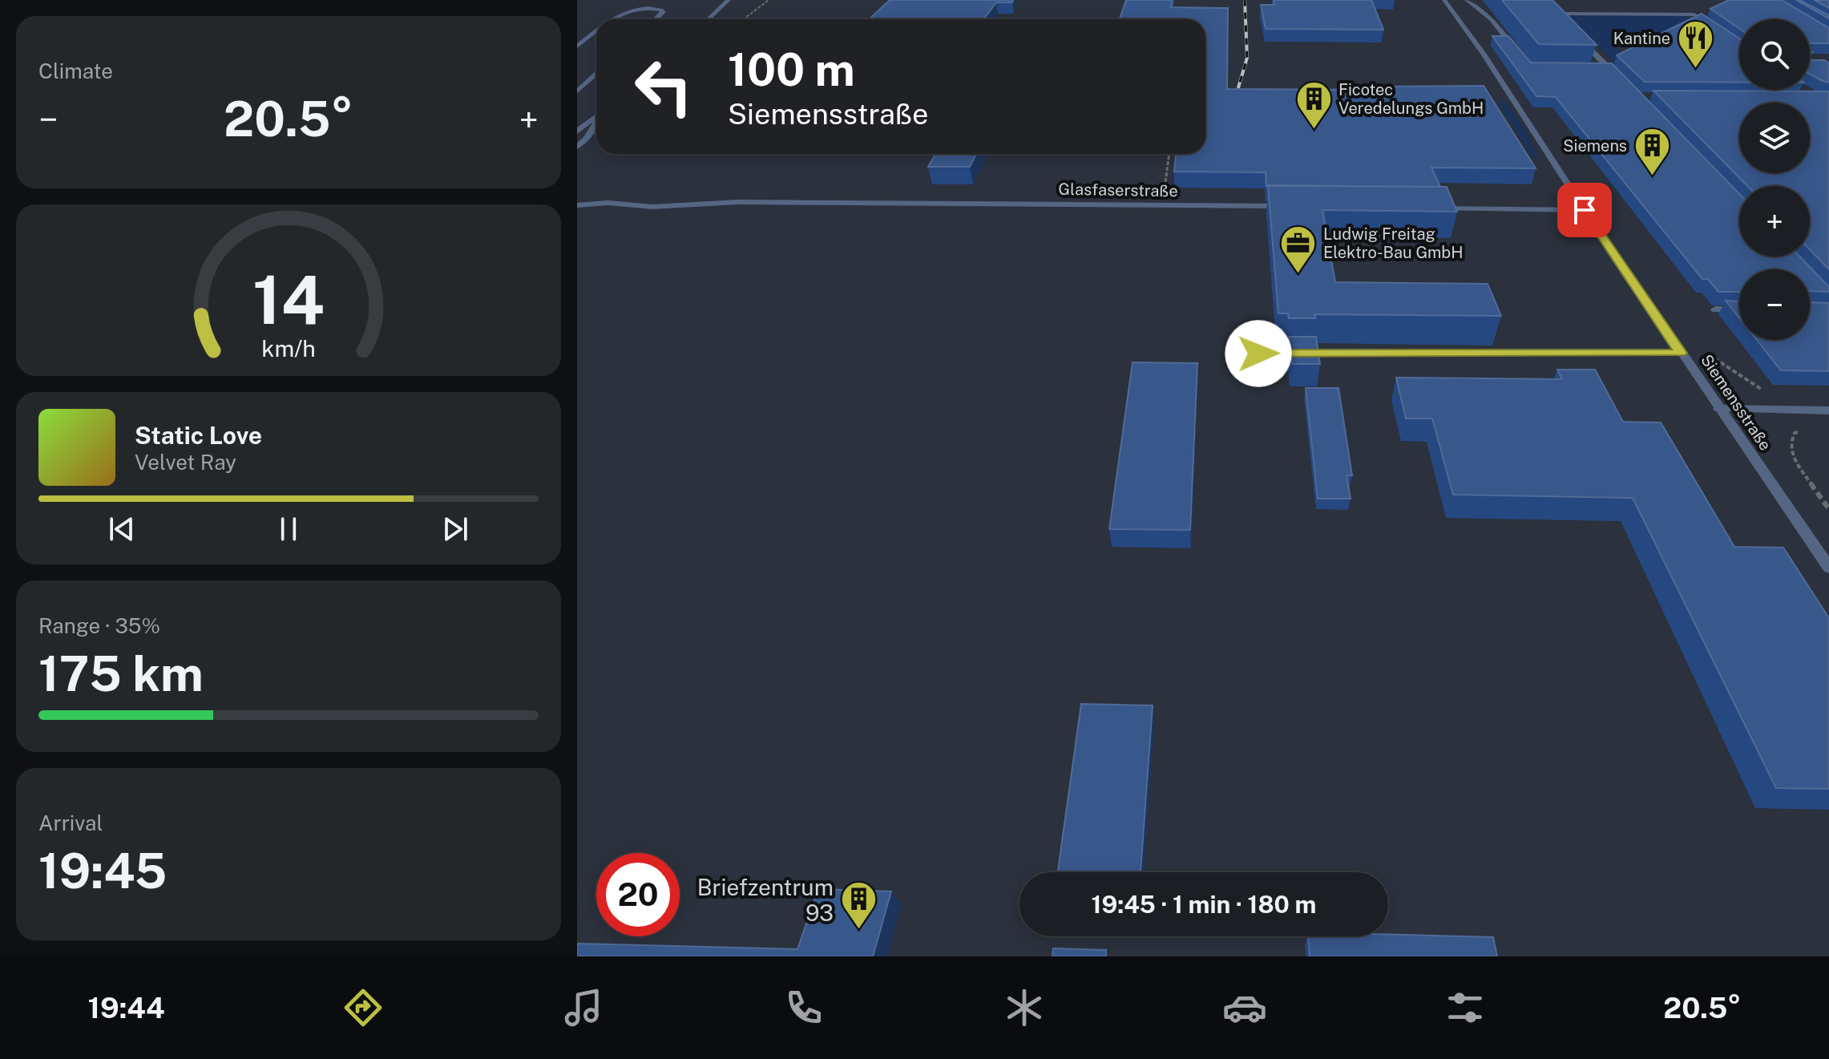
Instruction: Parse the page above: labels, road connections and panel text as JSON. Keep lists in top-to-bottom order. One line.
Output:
{"streets":{"street":["Glasfaserstraße","Siemensstraße"]},"places":{"restaurant":["Kantine"],"building":["Ficotec Veredelungs GmbH","Siemens","Briefzentrum 93"],"office":["Ludwig Freitag Elektro-Bau GmbH"]},"page":{"tile":["Climate",["Range · 35%","175 km"],["Arrival","19:45"]],"map_buttons":["+","−"],"turn":["100 m","Siemensstraße"],"heat":["−","20.5°","+"],"song":["Static Love","Velvet Ray"],"limit":"20","trip":"19:45 · 1 min · 180 m","tabs":["19:44","20.5°"],"gauge":["14","km/h"]}}
